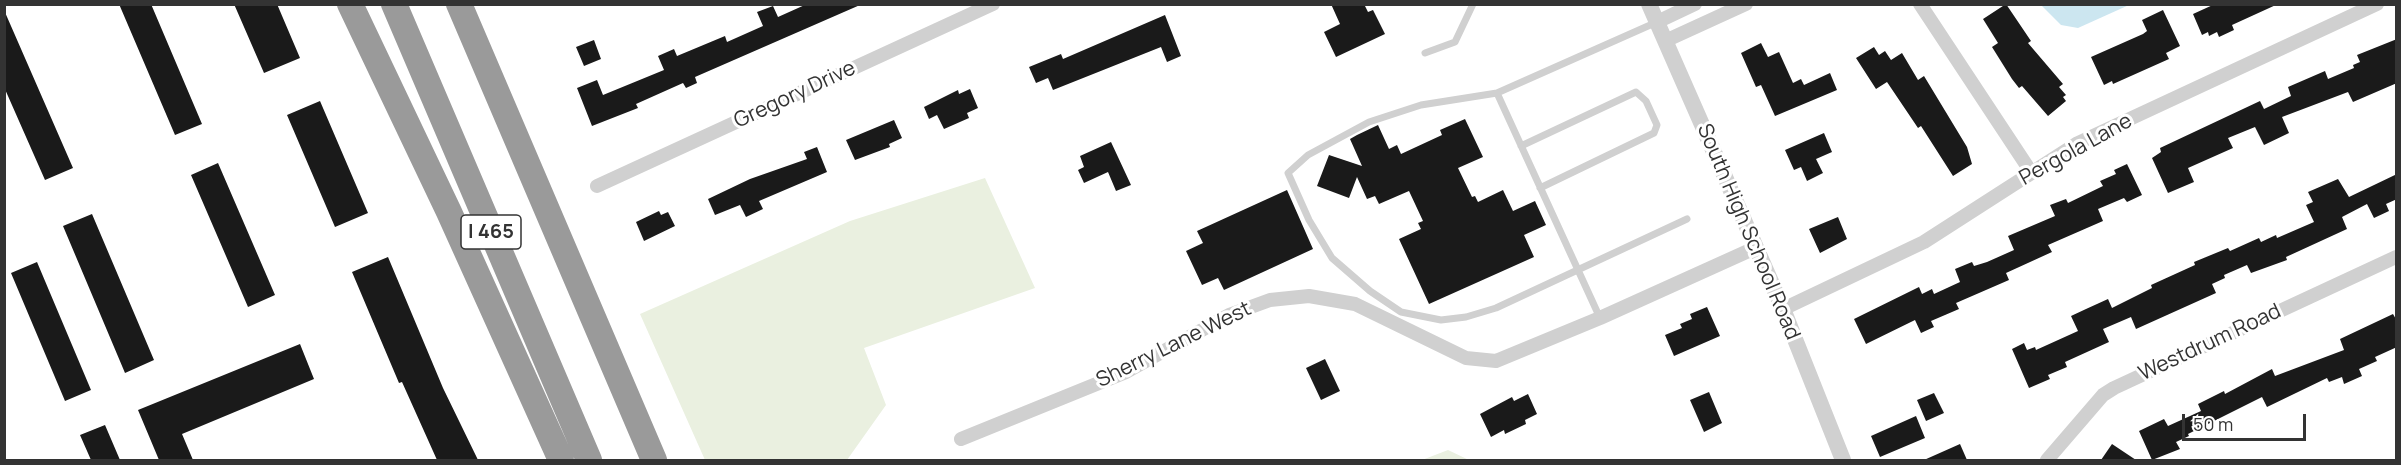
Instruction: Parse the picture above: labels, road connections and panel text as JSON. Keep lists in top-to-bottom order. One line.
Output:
{"streets":{"highway":["I 465"],"street":["Gregory Drive","Pergola Lane","South High School Road","Westdrum Road","Sherry Lane West"]},"crossings":[["Pergola Lane","South High School Road"],["South High School Road","Sherry Lane West"]],"scale_bar":"50 m"}
